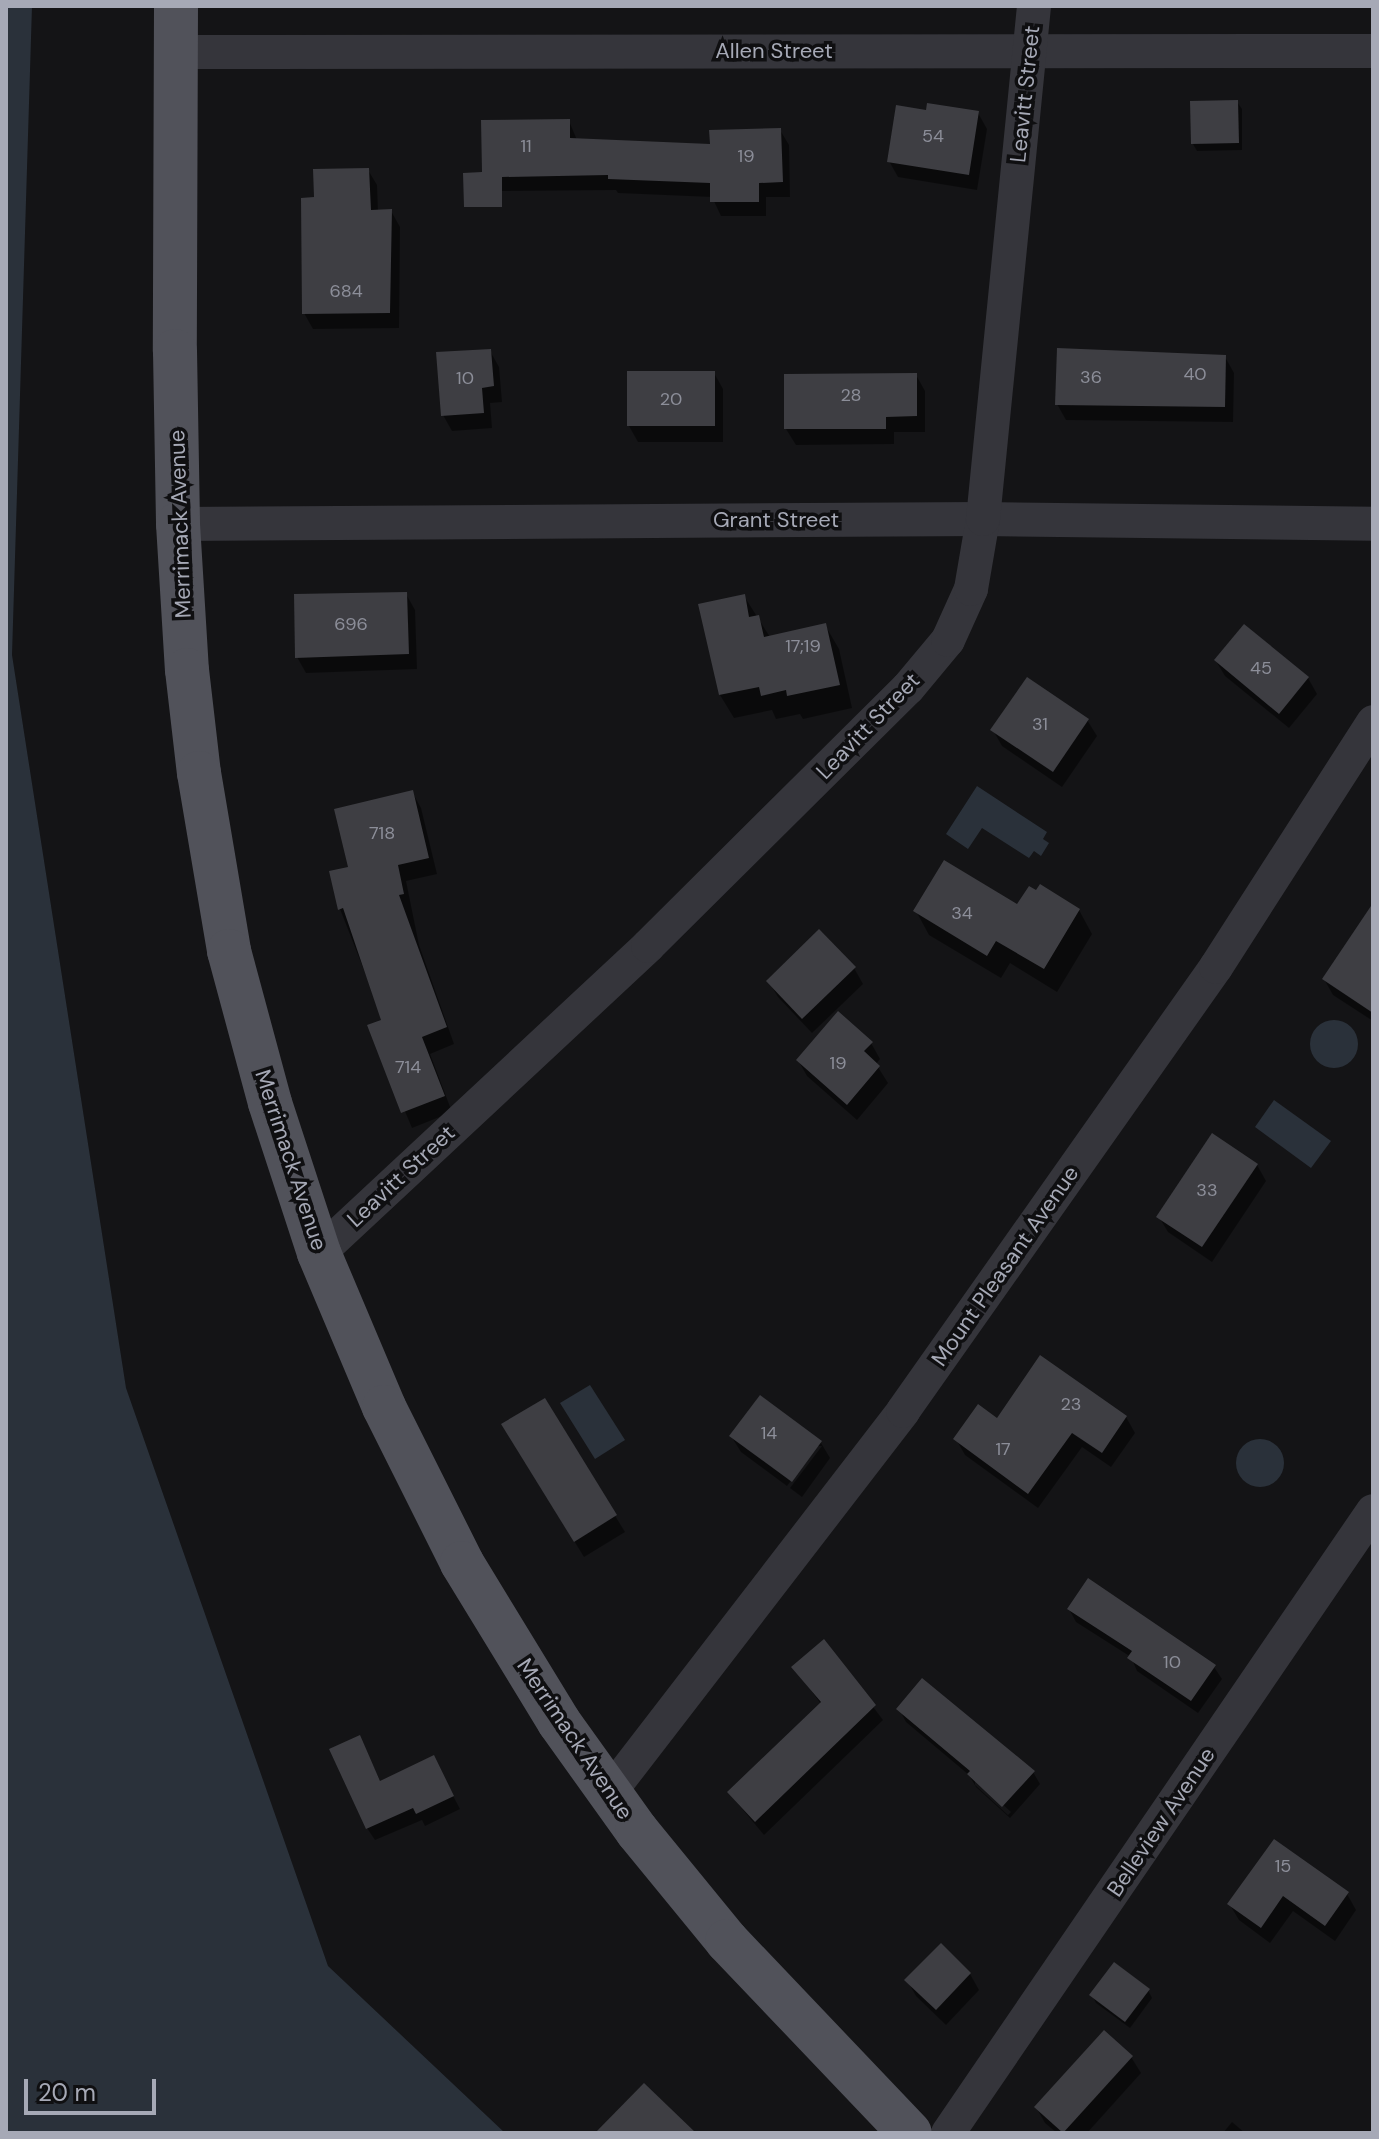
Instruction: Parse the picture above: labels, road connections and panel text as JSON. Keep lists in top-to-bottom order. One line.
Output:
{"streets":{"main road":["Merrimack Avenue"],"street":["Allen Street","Leavitt Street","Grant Street","Mount Pleasant Avenue","Belleview Avenue"]},"crossings":[["Allen Street","Leavitt Street"],["Allen Street","Merrimack Avenue"],["Leavitt Street","Grant Street"],["Leavitt Street","Merrimack Avenue"],["Grant Street","Merrimack Avenue"],["Merrimack Avenue","Mount Pleasant Avenue"]],"house_numbers":["54","11","19","684","40","36","10","28","20","696","17;19","45","31","718","34","19","714","33","23","14","17","10","15"],"scale_bar":"20 m"}
